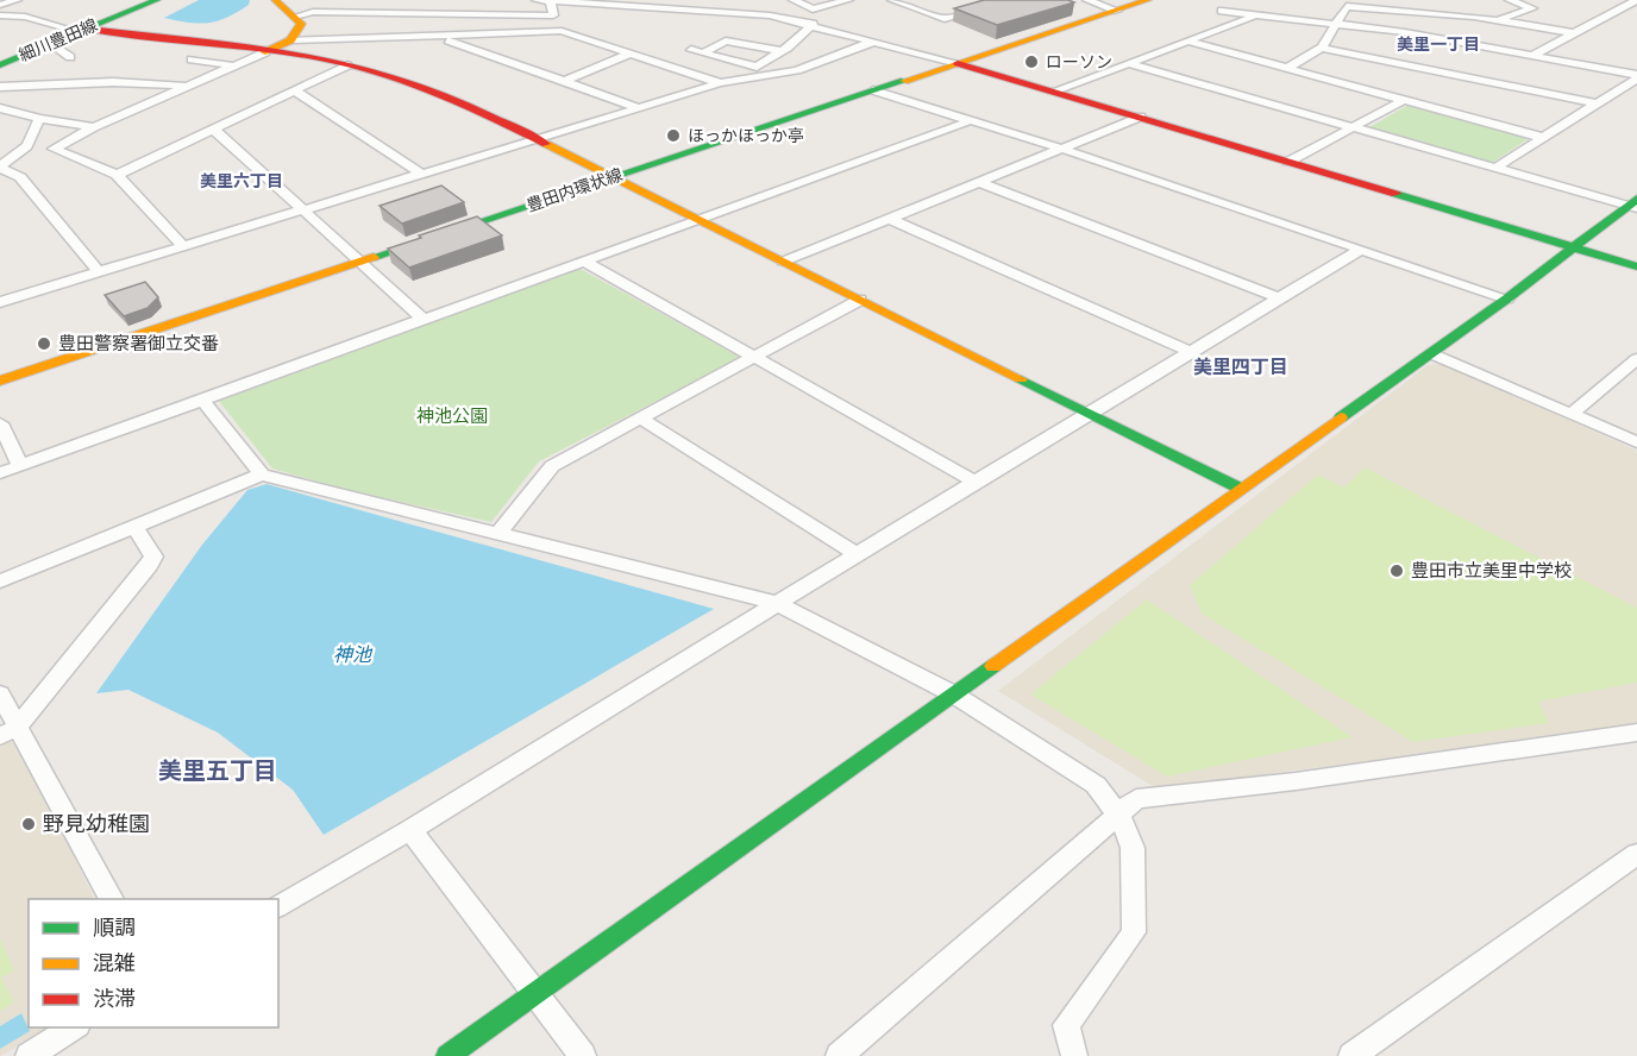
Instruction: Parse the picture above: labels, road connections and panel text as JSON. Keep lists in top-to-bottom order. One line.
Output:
{"streets":{"street":["細川豊田線","豊田内環状線"]},"districts":["美里一丁目","美里六丁目","美里四丁目","美里五丁目"],"water":["神池"],"parks":["神池公園"],"places":["ローソン","ほっかほっか亭","豊田警察署御立交番","豊田市立美里中学校","野見幼稚園"],"legend":["順調","混雑","渋滞"]}
